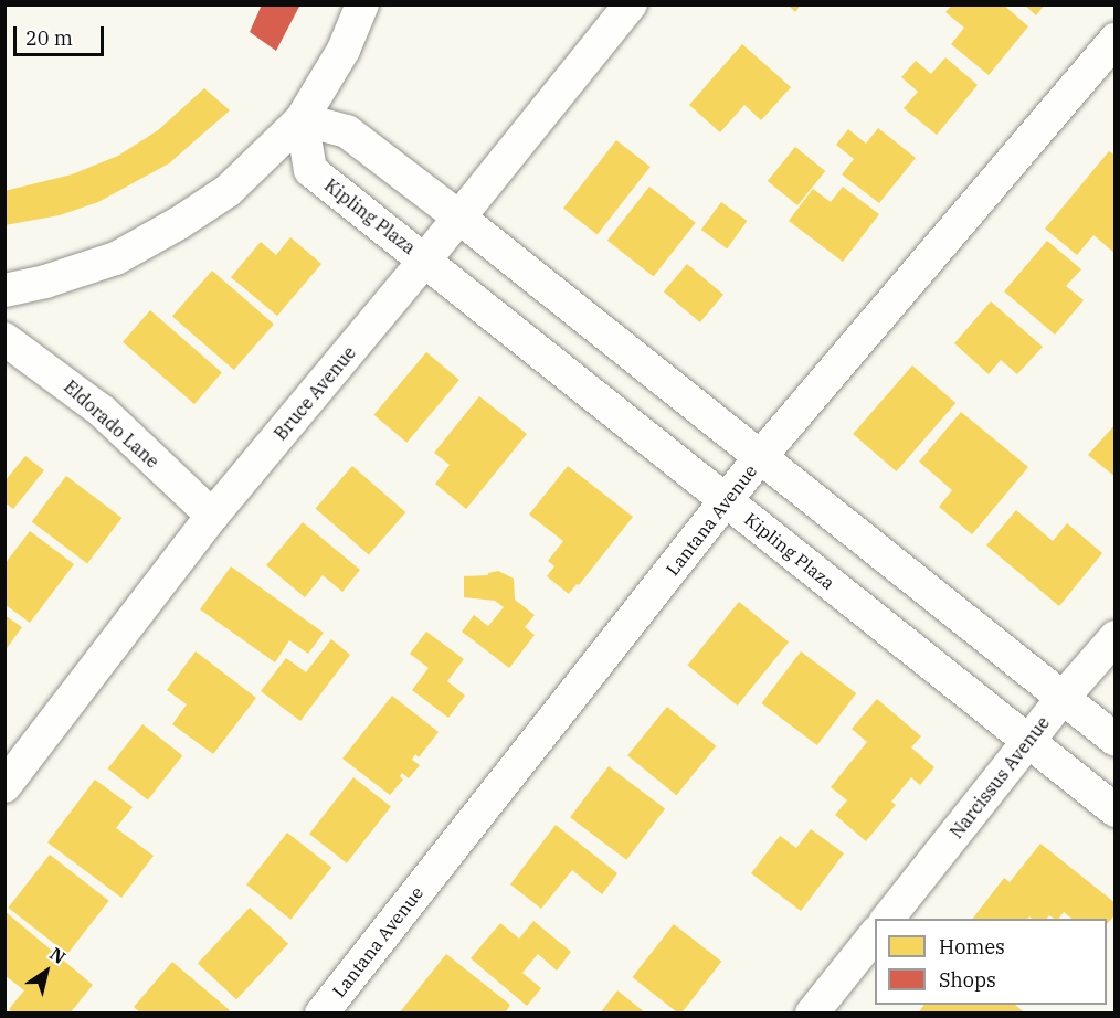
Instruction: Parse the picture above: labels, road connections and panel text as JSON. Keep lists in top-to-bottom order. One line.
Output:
{"streets":{"street":["Kipling Plaza","Bruce Avenue","Eldorado Lane","Lantana Avenue","Narcissus Avenue"]},"crossings":[["Kipling Plaza","Bruce Avenue"],["Kipling Plaza","Lantana Avenue"],["Kipling Plaza","Narcissus Avenue"],["Bruce Avenue","Eldorado Lane"]],"legend":["Homes","Shops"],"scale_bar":"20 m","north":"top right"}
